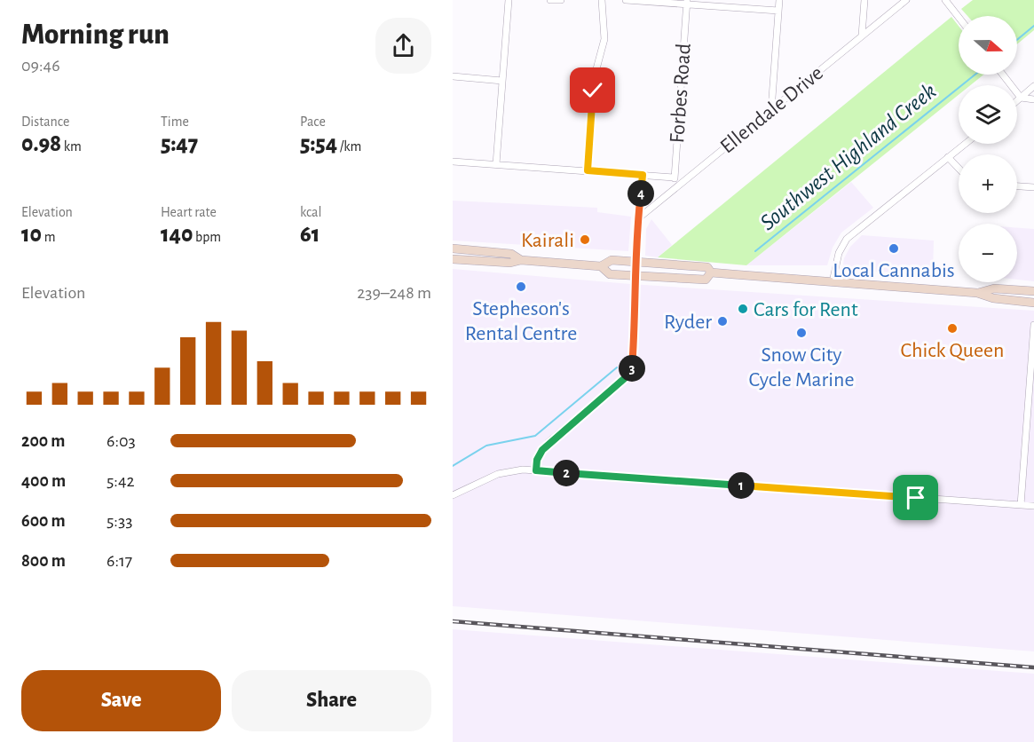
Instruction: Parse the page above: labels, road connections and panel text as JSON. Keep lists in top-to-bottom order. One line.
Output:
{"streets":{"street":["Forbes Road","Ellendale Drive"]},"water":["Southwest Highland Creek"],"places":["Kairali","Local Cannabis","Stepheson's Rental Centre","Cars for Rent","Ryder","Chick Queen","Snow City Cycle Marine"],"north":"right","page":{"heading":["Morning run","09:46"],"map_buttons":["+","−"],"stats":[["Distance","0.98 km"],["Time","5:47"],["Pace","5:54 /km"],["Elevation","10 m"],["Heart rate","140 bpm"],["kcal","61"]],"pins":["4","3","2","1"],"chart":["Elevation","239–248 m"],"list":[{"name":"200 m","note":"6:03"},{"name":"400 m","note":"5:42"},{"name":"600 m","note":"5:33"},{"name":"800 m","note":"6:17"}],"buttons":["Save","Share"]}}
